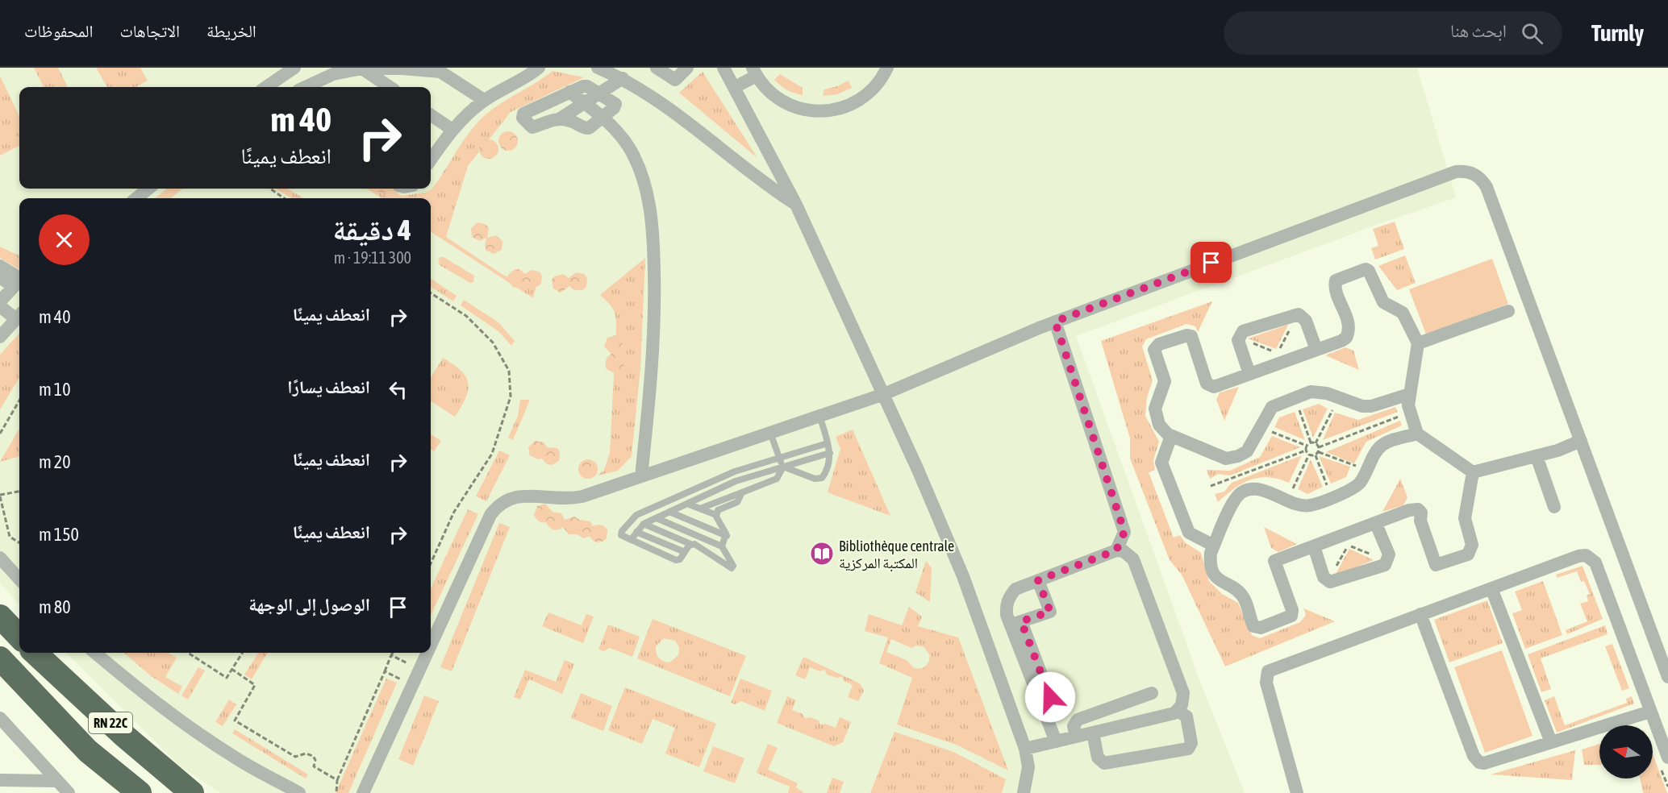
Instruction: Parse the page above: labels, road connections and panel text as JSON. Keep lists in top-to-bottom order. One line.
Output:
{"streets":{"highway":["RN 22C"]},"places":{"library":["Bibliothèque centrale المكتبة المركزية"]},"north":"left","page":{"header":"Turnly","search":"ابحث هنا","nav":["الخريطة","الاتجاهات","المحفوظات"],"turn":["40 m","انعطف يمينًا"],"heading":["4 دقيقة","300 m · 19:11"],"list":[{"name":"انعطف يمينًا","value":"40 m"},{"name":"انعطف يسارًا","value":"10 m"},{"name":"انعطف يمينًا","value":"20 m"},{"name":"انعطف يمينًا","value":"150 m"},{"name":"الوصول إلى الوجهة","value":"80 m"}]}}
